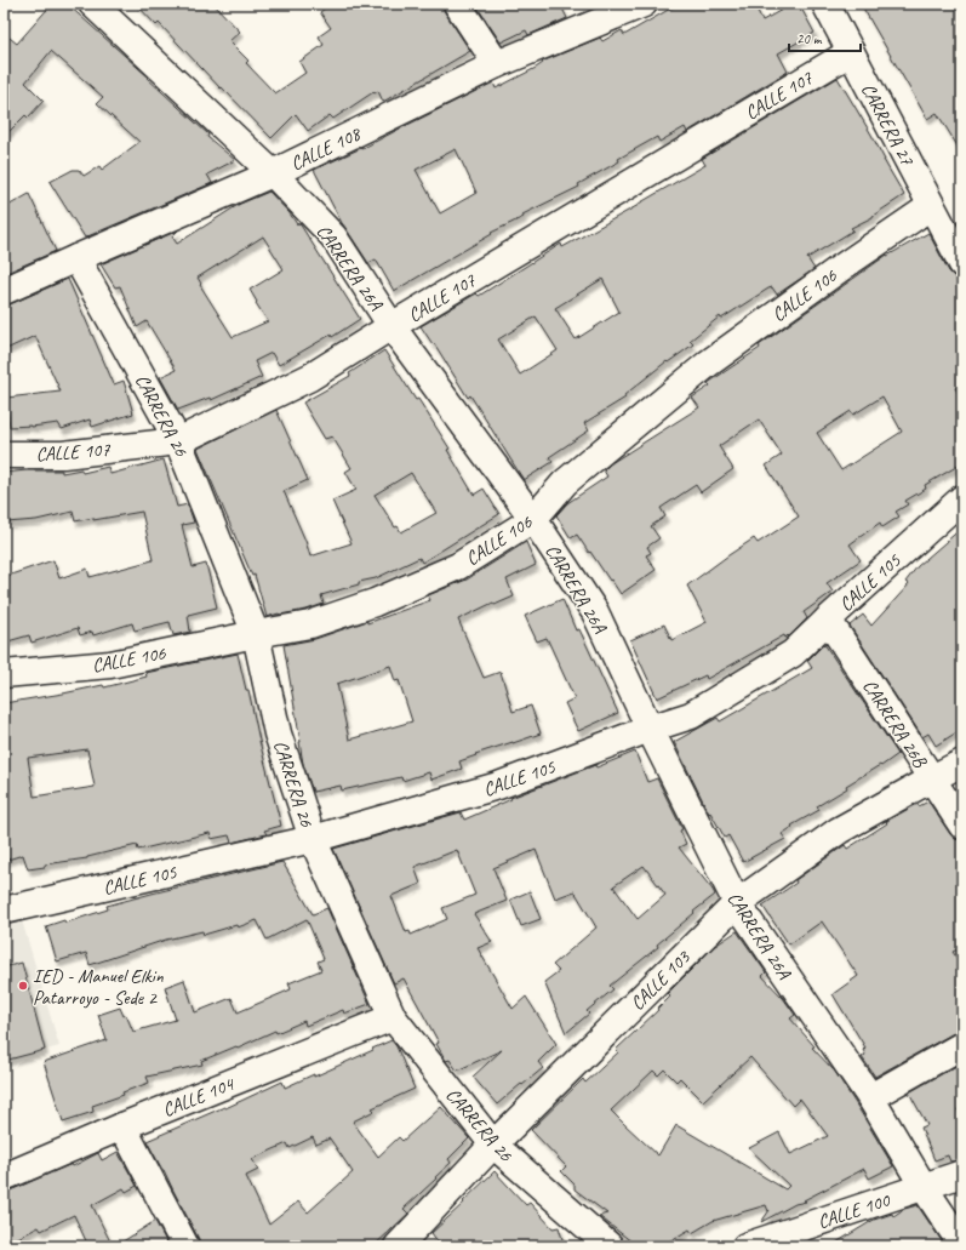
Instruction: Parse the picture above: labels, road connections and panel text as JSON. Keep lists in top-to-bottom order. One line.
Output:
{"streets":{"street":["CALLE 107","CARRERA 27","CALLE 108","CARRERA 26A","CALLE 106","CARRERA 26","CALLE 105","CARRERA 26B","CALLE 103","CALLE 104","CALLE 100"]},"crossings":[["CALLE 107","CARRERA 27"],["CALLE 107","CARRERA 26A"],["CALLE 107","CARRERA 26"],["CARRERA 27","CALLE 106"],["CALLE 108","CARRERA 26A"],["CALLE 108","CARRERA 26"],["CARRERA 26A","CALLE 106"],["CARRERA 26A","CALLE 105"],["CARRERA 26A","CALLE 103"],["CARRERA 26A","CALLE 100"],["CALLE 106","CARRERA 26"],["CARRERA 26","CALLE 105"],["CARRERA 26","CALLE 103"],["CARRERA 26","CALLE 104"],["CALLE 105","CARRERA 26B"],["CARRERA 26B","CALLE 103"]],"places":["IED - Manuel Elkin Patarroyo - Sede 2"],"scale_bar":"20 m"}
